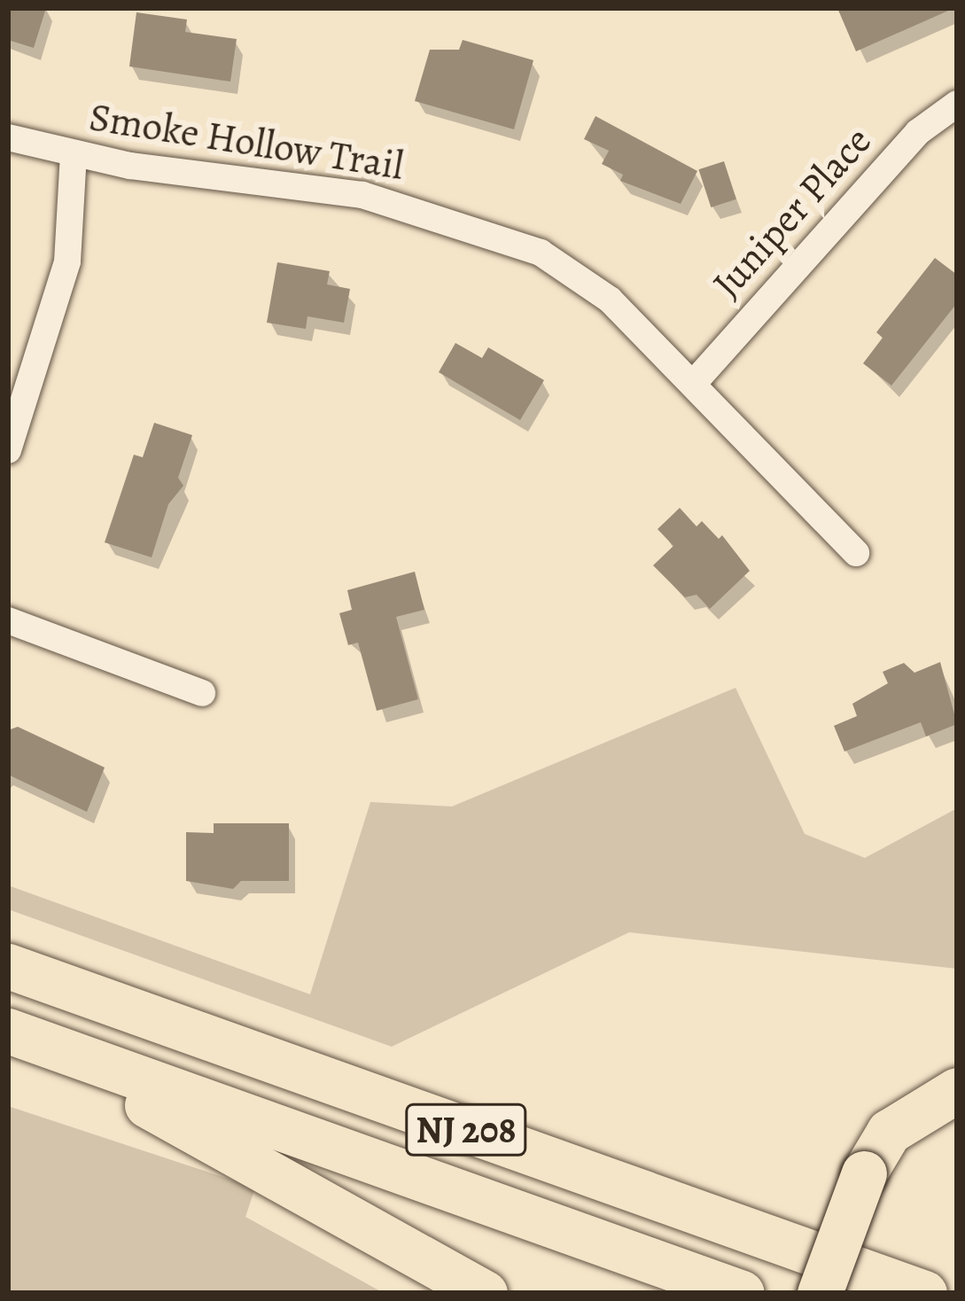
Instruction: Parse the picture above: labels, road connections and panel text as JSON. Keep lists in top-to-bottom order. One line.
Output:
{"streets":{"highway":["NJ 208"],"street":["Smoke Hollow Trail","Juniper Place"]},"crossings":[["Smoke Hollow Trail","Juniper Place"]]}
